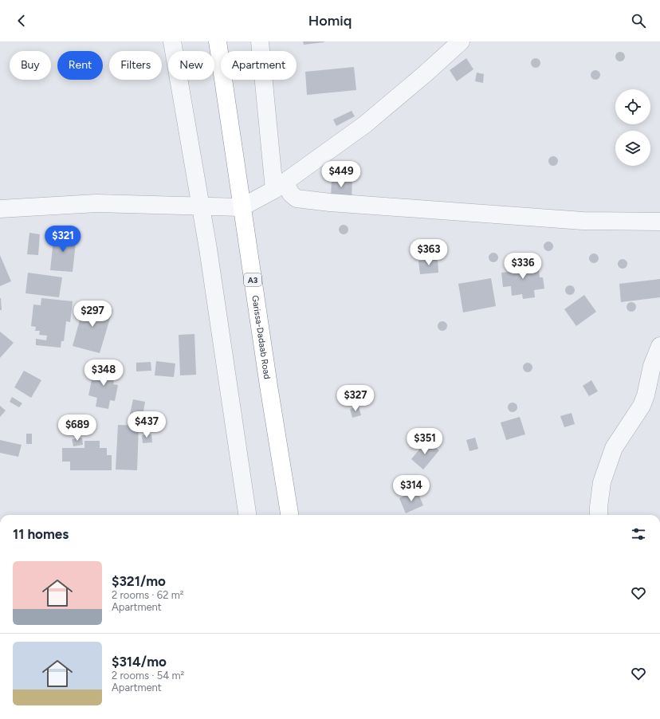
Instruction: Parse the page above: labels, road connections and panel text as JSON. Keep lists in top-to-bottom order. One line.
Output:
{"streets":{"highway":["A3","Garissa-Dadaab Road"]},"page":{"header":"Homiq","chip":["Buy","Rent","Filters","New","Apartment"],"price":["$449","$321","$363","$336","$297","$348","$327","$437","$689","$351","$314"],"heading":"11 homes","list":[{"name":"$321/mo","note":"2 rooms · 62 m² · Apartment"},{"name":"$314/mo","note":"2 rooms · 54 m² · Apartment"}]}}
